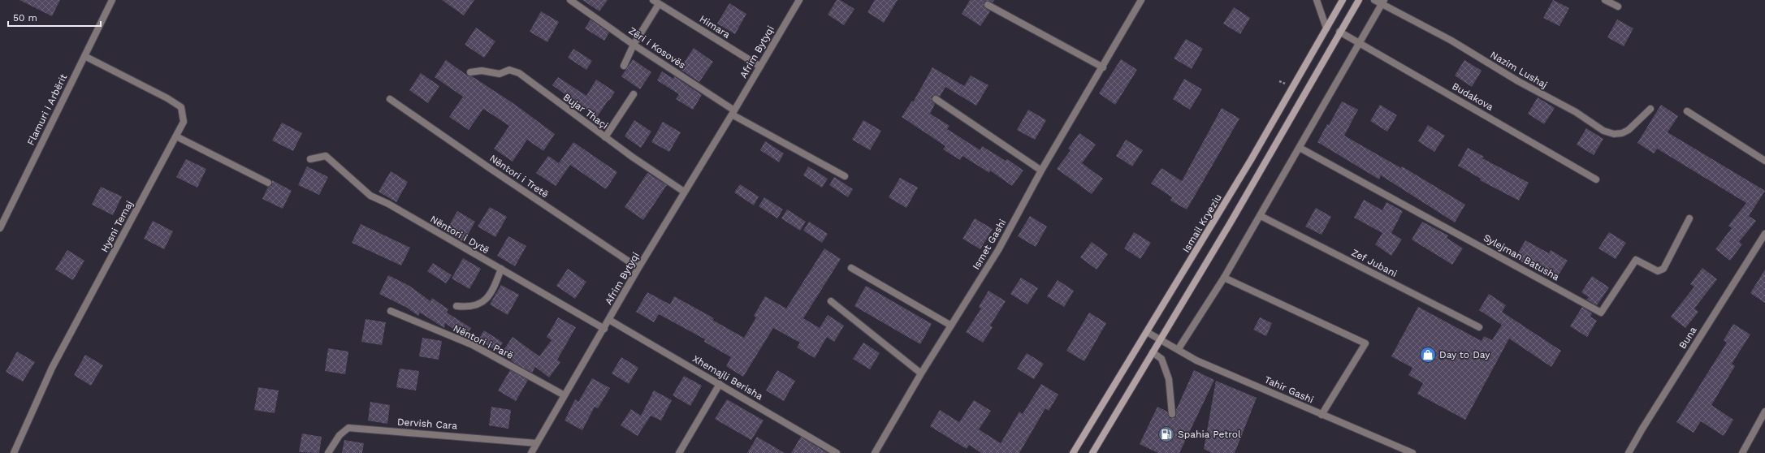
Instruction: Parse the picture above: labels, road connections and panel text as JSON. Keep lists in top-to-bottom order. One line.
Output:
{"streets":{"main road":["Ismail Kryeziu"],"street":["Himara","Zëri i Kosovës","Afrim Bytyqi","Nazim Lushaj","Budakova","Flamuri i Arbërit","Bujar Thaçi","Nëntori i Tretë","Hysni Temaj","Nëntori i Dytë","Ismet Gashi","Sylejman Batusha","Zef Jubani","Buna","Nëntori i Parë","Xhemajli Berisha","Tahir Gashi","Dervish Cara"]},"crossings":[["Himara","Zëri i Kosovës"],["Himara","Afrim Bytyqi"],["Zëri i Kosovës","Afrim Bytyqi"],["Afrim Bytyqi","Bujar Thaçi"],["Afrim Bytyqi","Nëntori i Tretë"],["Afrim Bytyqi","Nëntori i Dytë"],["Afrim Bytyqi","Nëntori i Parë"],["Afrim Bytyqi","Xhemajli Berisha"],["Afrim Bytyqi","Dervish Cara"],["Flamuri i Arbërit","Hysni Temaj"],["Ismail Kryeziu","Tahir Gashi"]],"places":{"shop":["Day to Day"],"fuel station":["Spahia Petrol"]},"scale_bar":"50 m"}
